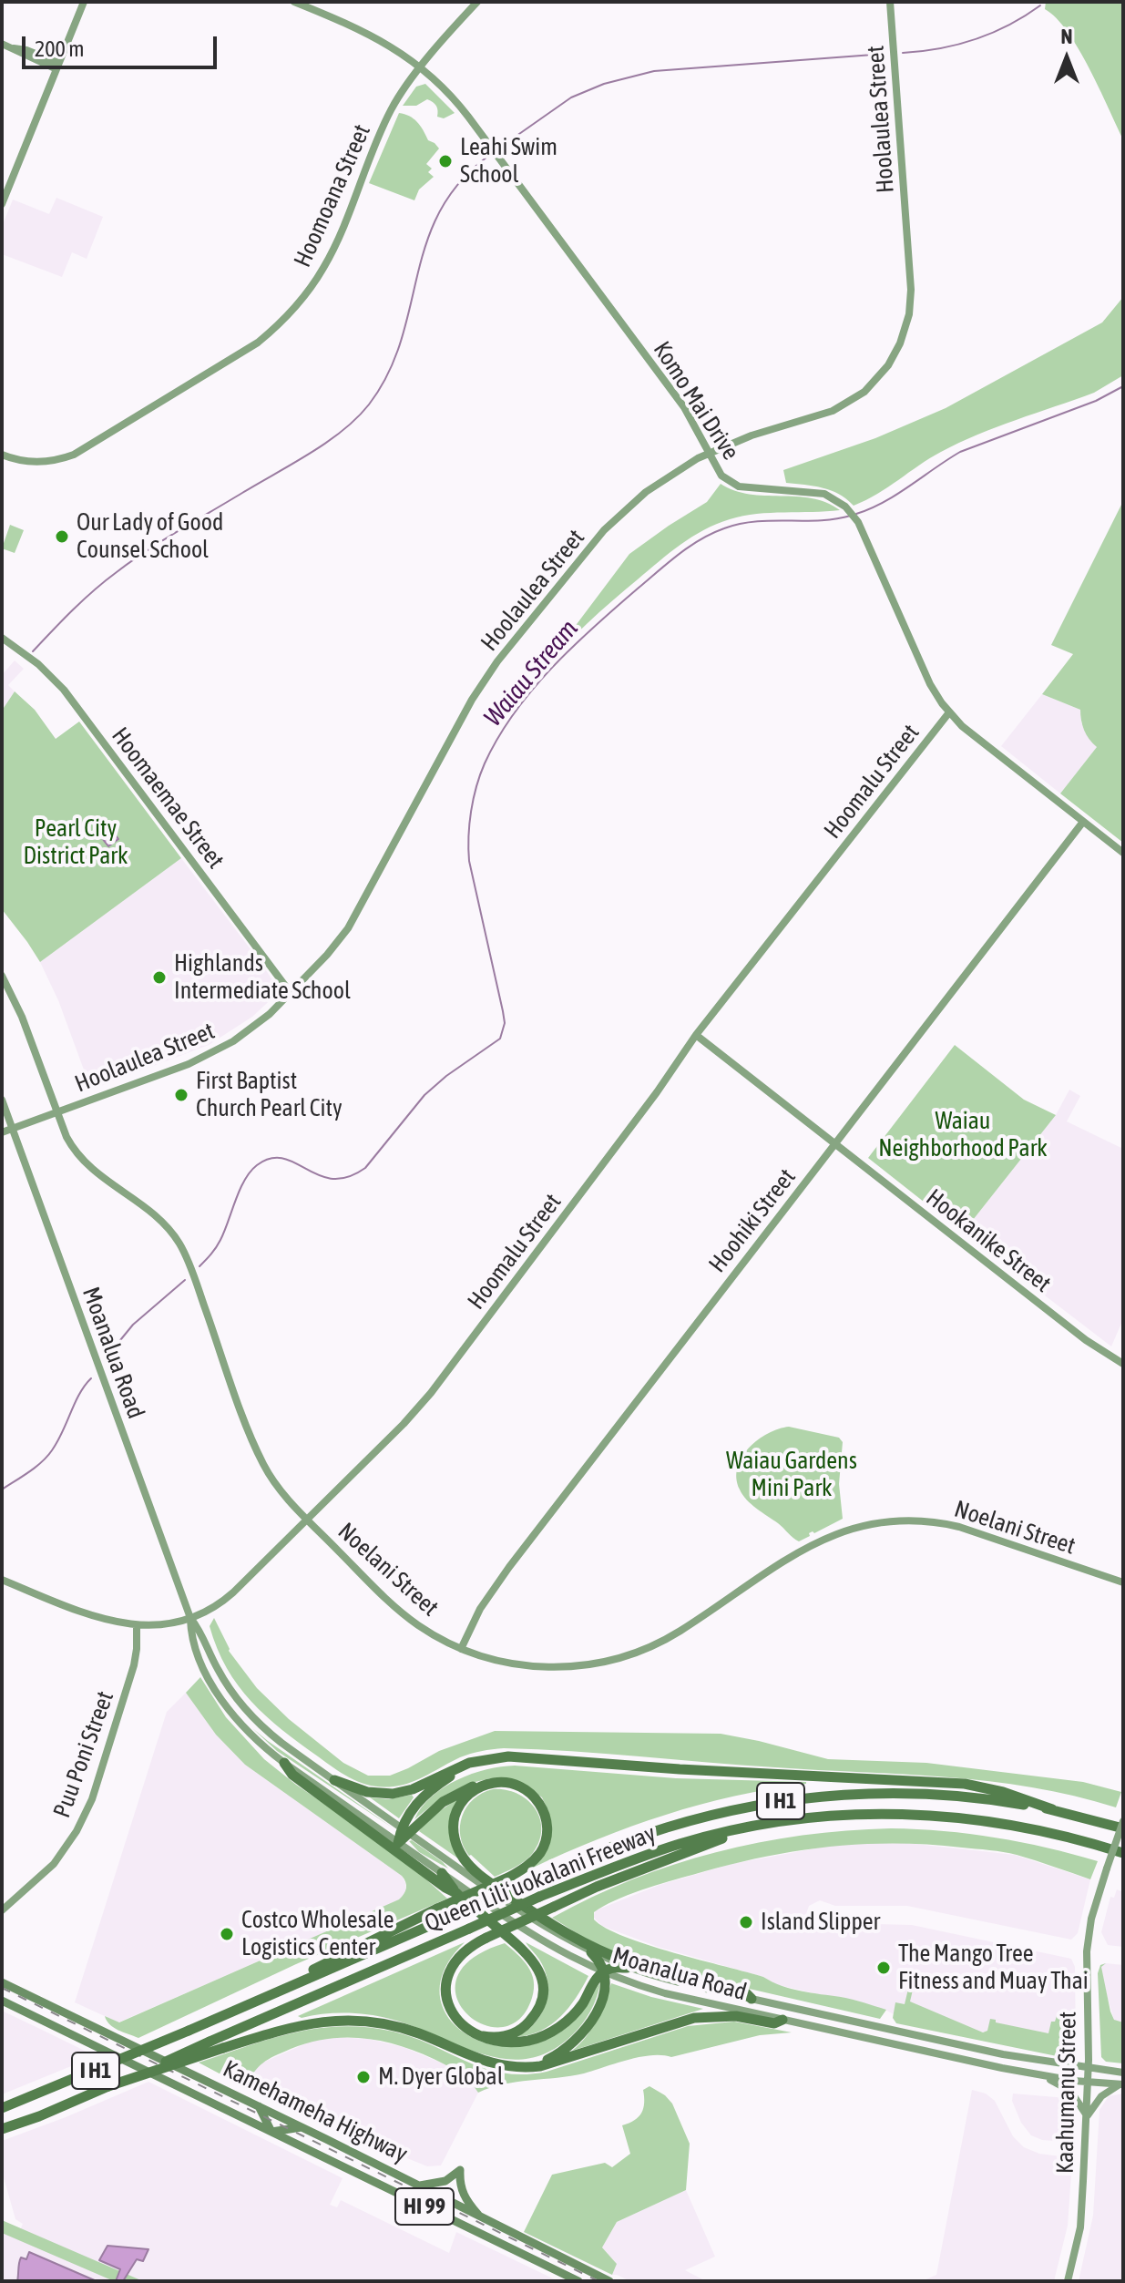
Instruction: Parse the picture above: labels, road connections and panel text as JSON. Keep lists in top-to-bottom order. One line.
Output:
{"streets":{"highway":["I H1","Queen Liliʻuokalani Freeway"],"main road":["Kamehameha Highway","HI 99"],"street":["Hoolaulea Street","Hoomoana Street","Komo Mai Drive","Hoomalu Street","Hoomaemae Street","Hoohiki Street","Hookanike Street","Moanalua Road","Noelani Street","Puu Poni Street","Kaahumanu Street"]},"crossings":[["Hoolaulea Street","Komo Mai Drive"],["Hoolaulea Street","Hoomaemae Street"],["Hoolaulea Street","Moanalua Road"],["Hoolaulea Street","Noelani Street"],["Hoomoana Street","Komo Mai Drive"],["Komo Mai Drive","Hoomalu Street"],["Komo Mai Drive","Hoohiki Street"],["Hoomalu Street","Hookanike Street"],["Hoomalu Street","Moanalua Road"],["Hoomalu Street","Noelani Street"],["Hoomalu Street","Puu Poni Street"],["Hoohiki Street","Hookanike Street"],["Hoohiki Street","Noelani Street"],["Moanalua Road","Kaahumanu Street"]],"water":["Waiau Stream"],"parks":["Pearl City District Park","Waiau Neighborhood Park","Waiau Gardens Mini Park"],"places":["Leahi Swim School","Our Lady of Good Counsel School","Highlands Intermediate School","First Baptist Church Pearl City","Island Slipper","Costco Wholesale Logistics Center","The Mango Tree Fitness and Muay Thai","M. Dyer Global"],"scale_bar":"200 m","north":"top"}
